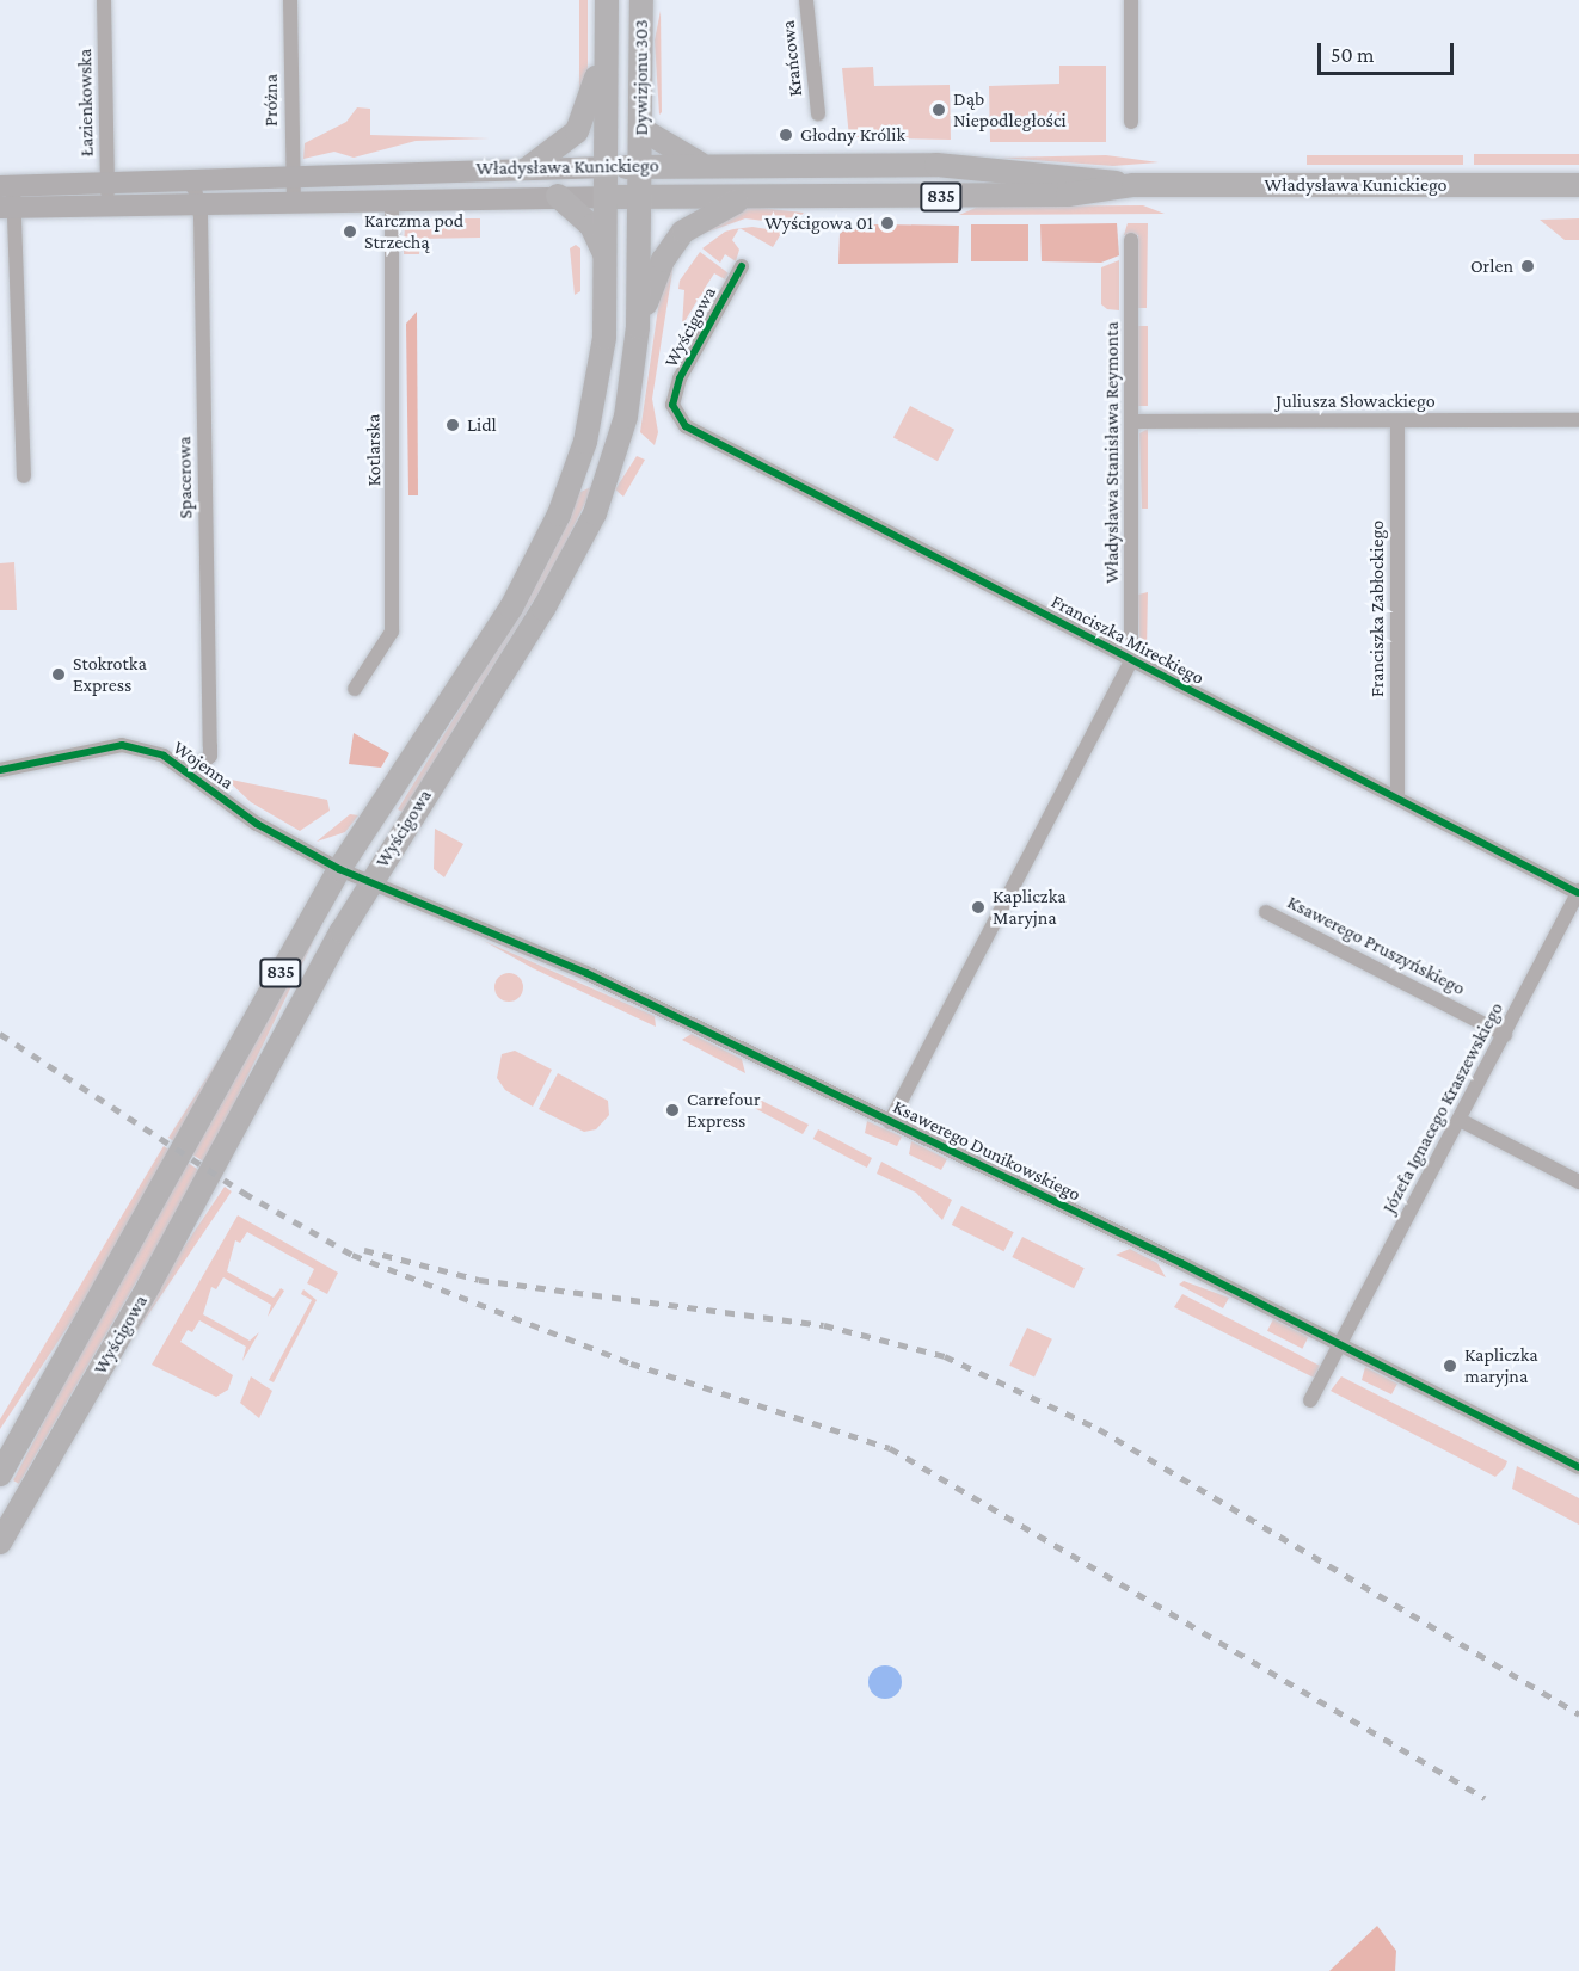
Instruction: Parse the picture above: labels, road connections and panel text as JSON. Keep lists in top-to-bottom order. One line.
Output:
{"streets":{"main road":["Dywizjonu 303","Władysława Kunickiego","835","Wyścigowa"],"street":["Krańcowa","Próżna","Łazienkowska","Juliusza Słowackiego","Kotlarska","Władysława Stanisława Reymonta","Spacerowa","Franciszka Zabłockiego","Franciszka Mireckiego","Wojenna","Ksawerego Pruszyńskiego","Józefa Ignacego Kraszewskiego","Ksawerego Dunikowskiego"]},"crossings":[["Dywizjonu 303","Władysława Kunickiego"],["Dywizjonu 303","Wyścigowa"],["Próżna","Władysława Kunickiego"],["Łazienkowska","Władysława Kunickiego"],["Władysława Kunickiego","835"],["Władysława Kunickiego","Wyścigowa"],["Władysława Kunickiego","Kotlarska"],["Władysława Kunickiego","Spacerowa"],["835","Wyścigowa"],["Wyścigowa","Franciszka Mireckiego"],["Wyścigowa","Wojenna"],["Wyścigowa","Ksawerego Dunikowskiego"],["Juliusza Słowackiego","Władysława Stanisława Reymonta"],["Juliusza Słowackiego","Franciszka Zabłockiego"],["Władysława Stanisława Reymonta","Franciszka Mireckiego"],["Władysława Stanisława Reymonta","Ksawerego Dunikowskiego"],["Spacerowa","Wojenna"],["Franciszka Zabłockiego","Franciszka Mireckiego"],["Franciszka Mireckiego","Józefa Ignacego Kraszewskiego"],["Wojenna","Ksawerego Dunikowskiego"],["Ksawerego Pruszyńskiego","Józefa Ignacego Kraszewskiego"],["Józefa Ignacego Kraszewskiego","Ksawerego Dunikowskiego"]],"places":["Dąb Niepodległości","Głodny Królik","Wyścigowa 01","Karczma pod Strzechą","Orlen","Lidl","Stokrotka Express","Kapliczka Maryjna","Carrefour Express","Kapliczka maryjna"],"scale_bar":"50 m"}
